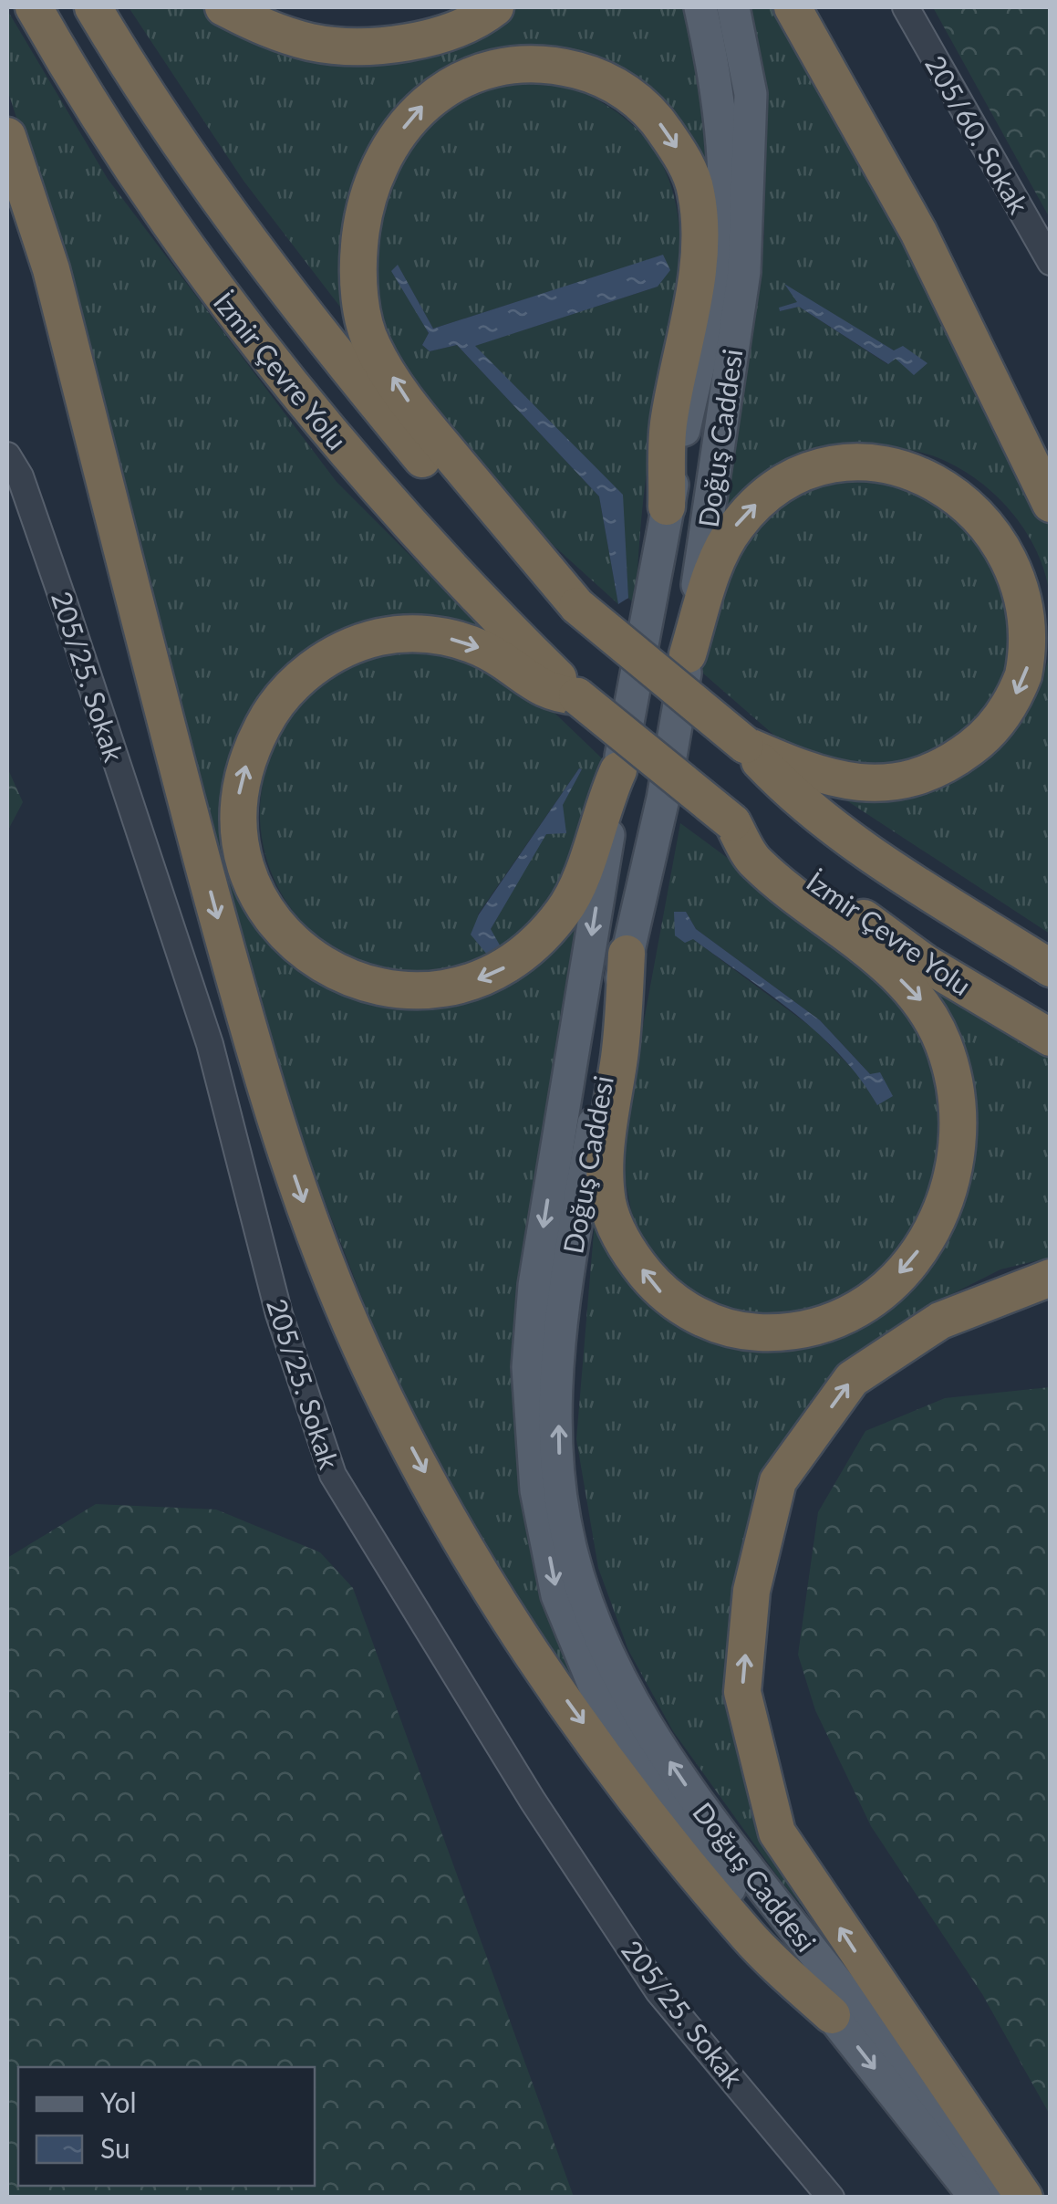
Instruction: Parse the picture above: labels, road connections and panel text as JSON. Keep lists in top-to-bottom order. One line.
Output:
{"streets":{"highway":["İzmir Çevre Yolu"],"main road":["Doğuş Caddesi"],"street":["205/60. Sokak","205/25. Sokak"]},"legend":["Yol","Su"]}
